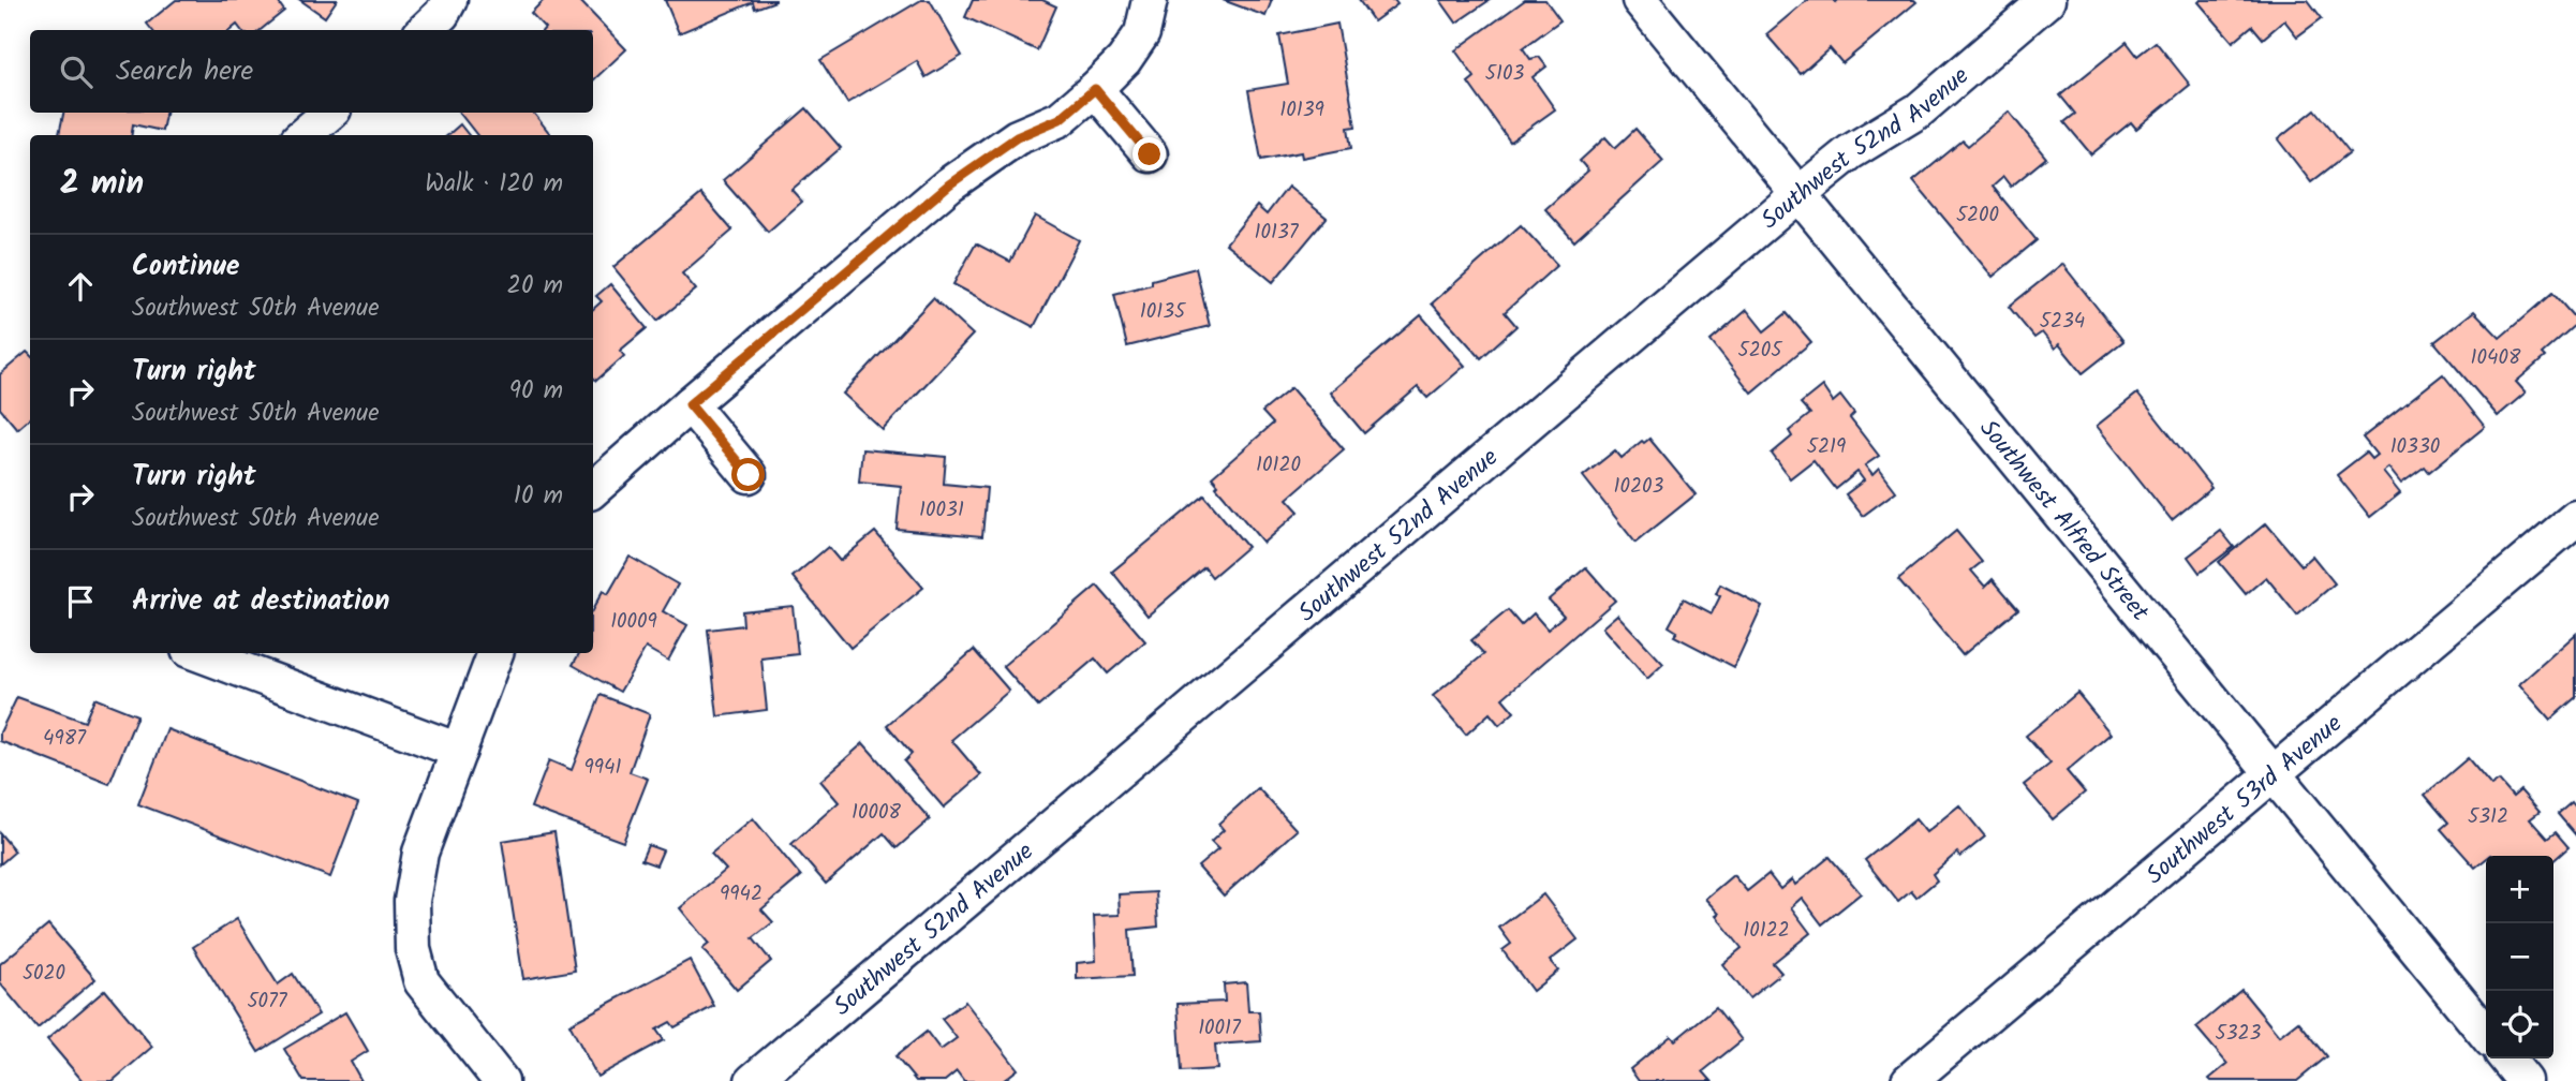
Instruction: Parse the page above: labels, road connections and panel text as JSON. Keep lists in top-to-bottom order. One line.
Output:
{"streets":{"street":["Southwest 52nd Avenue","Southwest Alfred Street","Southwest 53rd Avenue"]},"crossings":[["Southwest 52nd Avenue","Southwest Alfred Street"],["Southwest Alfred Street","Southwest 53rd Avenue"]],"house_numbers":["5103","10139","5200","10137","10135","5234","5205","10408","5219","10330","10120","10203","10031","10009","4987","9941","10008","5312","9942","10122","5020","5077","10017","5323"],"page":{"search":"Search here","heading":["2 min","Walk · 120 m"],"list":[["Continue","Southwest 50th Avenue","20 m"],["Turn right","Southwest 50th Avenue","90 m"],["Turn right","Southwest 50th Avenue","10 m"],"Arrive at destination"],"map_buttons":["+","−"]}}
